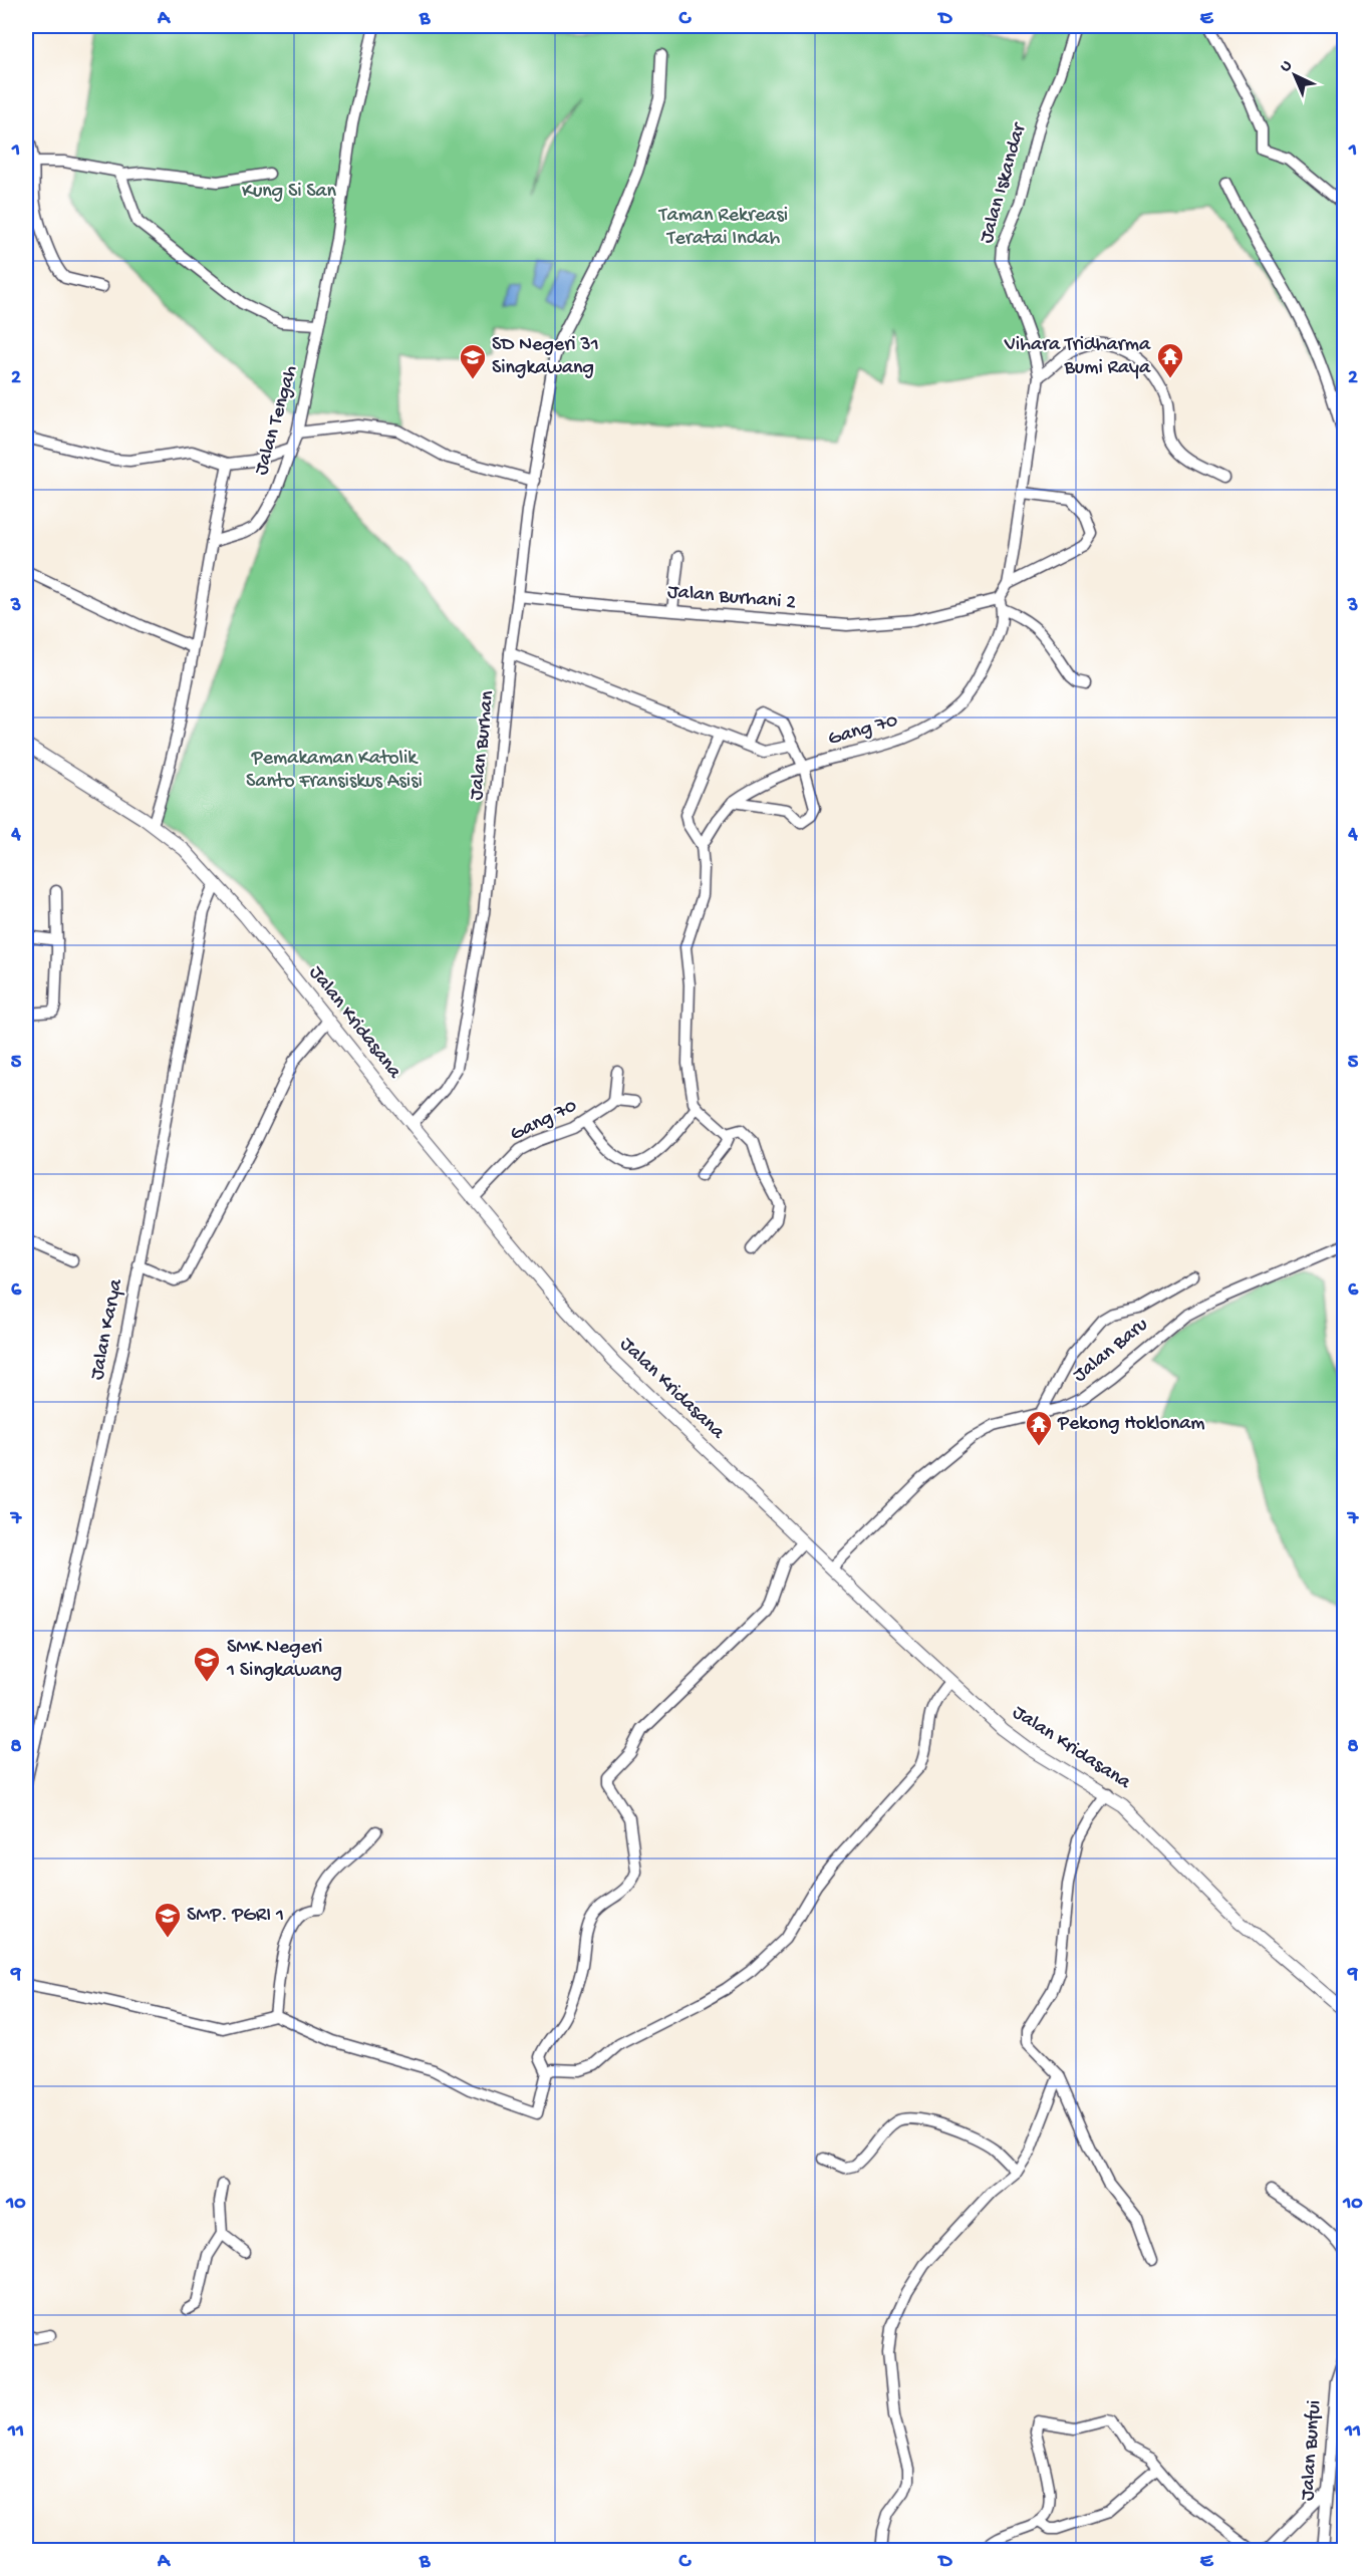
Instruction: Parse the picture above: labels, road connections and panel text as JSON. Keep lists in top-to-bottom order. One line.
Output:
{"streets":{"street":["Jalan Iskandar","Jalan Tengah","Jalan Burhani 2","Gang 70","Jalan Burhan","Jalan Kridasana","Jalan Karya","Jalan Baru","Jalan Bunfui"]},"crossings":[["Jalan Iskandar","Jalan Burhani 2"],["Jalan Iskandar","Gang 70"],["Jalan Burhani 2","Gang 70"],["Gang 70","Jalan Kridasana"],["Jalan Burhan","Jalan Kridasana"],["Jalan Kridasana","Jalan Karya"],["Jalan Kridasana","Jalan Baru"]],"parks":["Kung Si San","Taman Rekreasi Teratai Indah","Pemakaman Katolik Santo Fransiskus Asisi"],"places":{"temple":["Vihara Tridharma Bumi Raya","Pekong Hoklonam"],"school or university":["SD Negeri 31 Singkawang","SMK Negeri 1 Singkawang","SMP. PGRI 1"]},"north":"top left","grid":{"columns":["A","B","C","D","E"],"rows":["1","2","3","4","5","6","7","8","9","10","11"]}}
